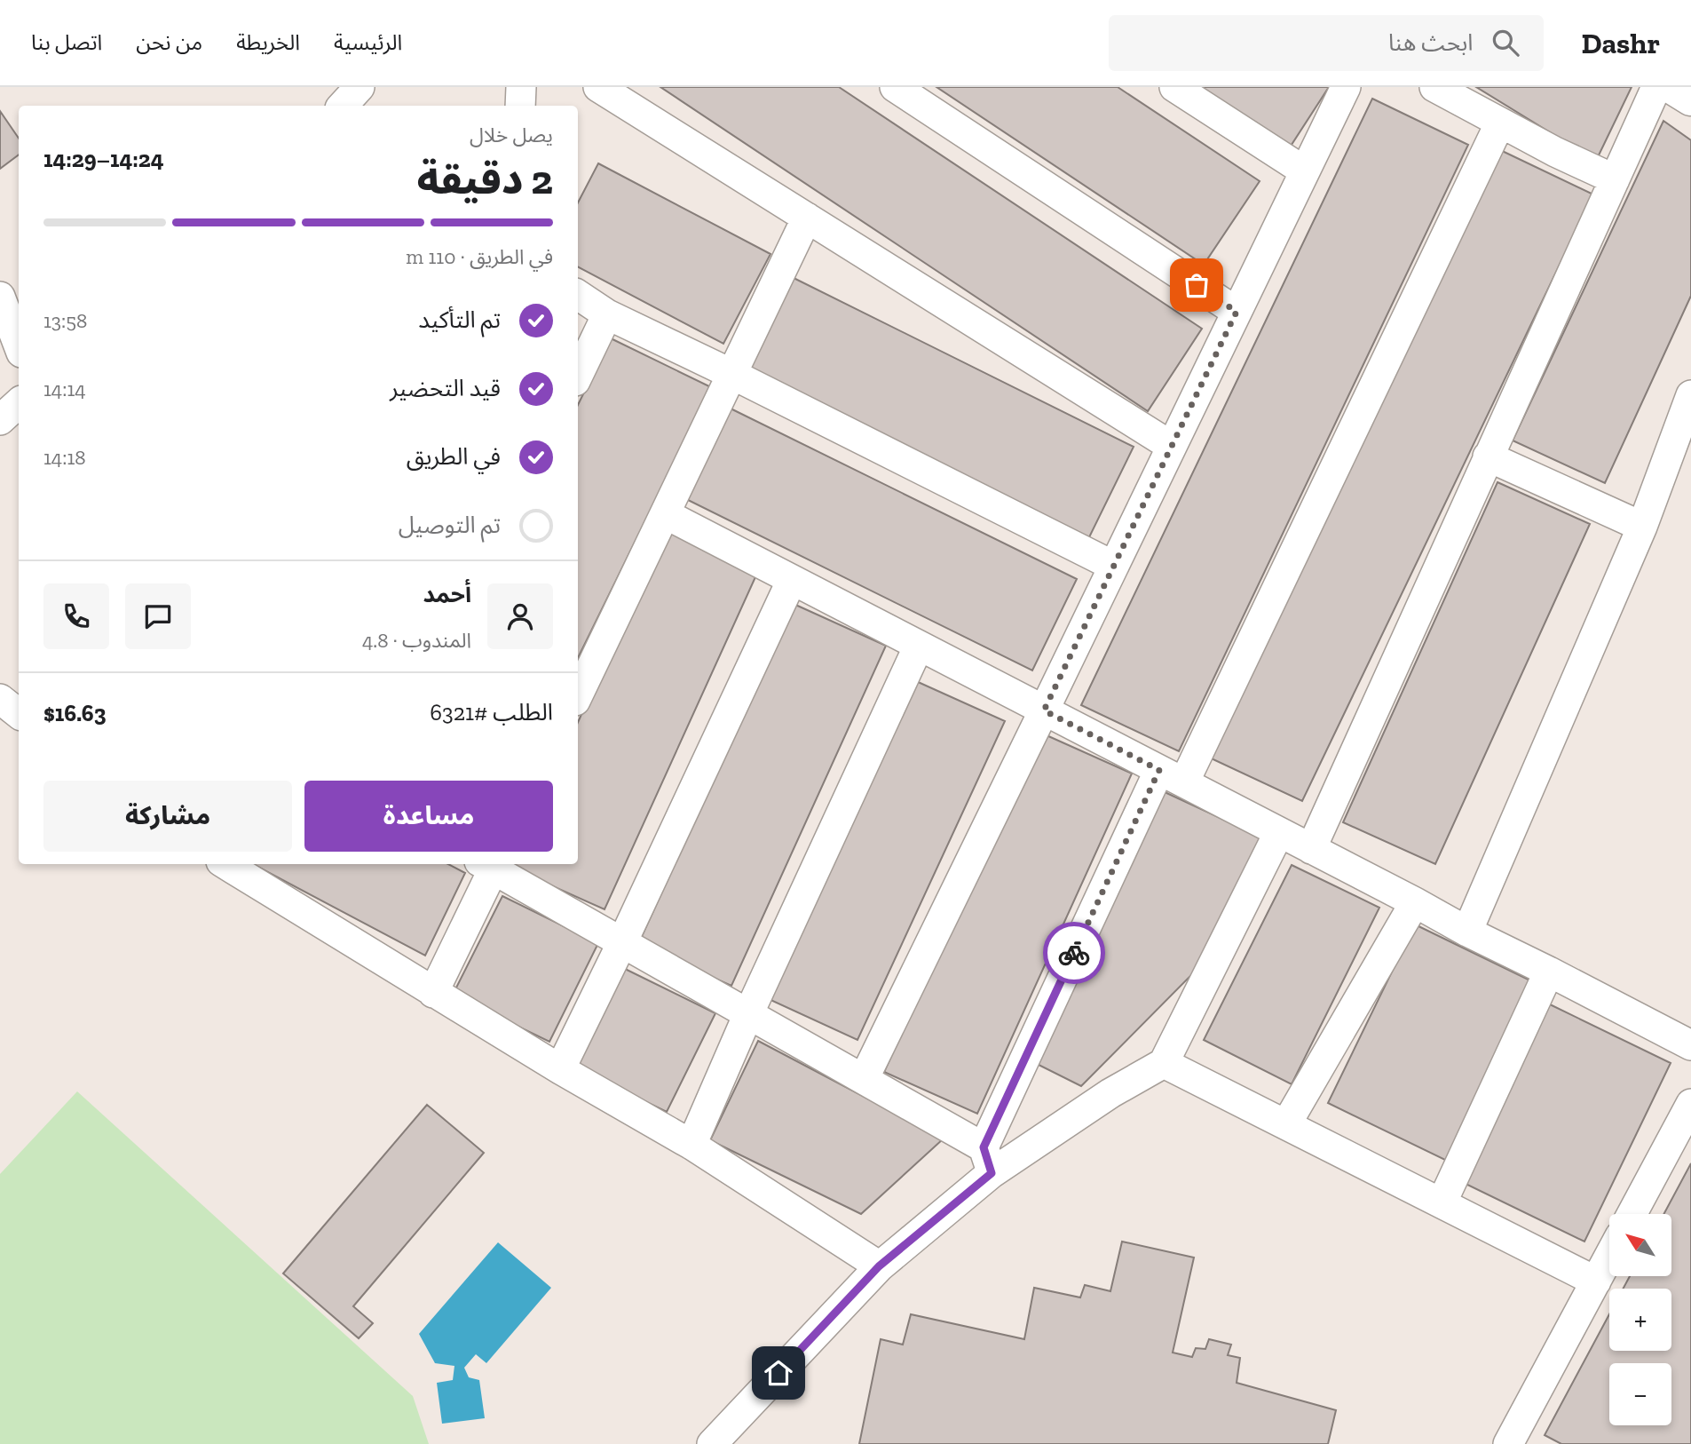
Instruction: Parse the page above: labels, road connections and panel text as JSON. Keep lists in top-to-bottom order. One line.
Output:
{"north":"top left","page":{"header":"Dashr","search":"ابحث هنا","nav":["الرئيسية","الخريطة","من نحن","اتصل بنا"],"heading":["2 دقيقة","يصل خلال","14:24–14:29"],"panel":["أحمد","المندوب · 4.8","الطلب #6321","$16.63"],"bar":"في الطريق · 110 m","list":[["تم التأكيد","13:58"],["قيد التحضير","14:14"],["في الطريق","14:18"],"تم التوصيل"],"buttons":["مساعدة","مشاركة"],"map_buttons":["+","−"]}}
